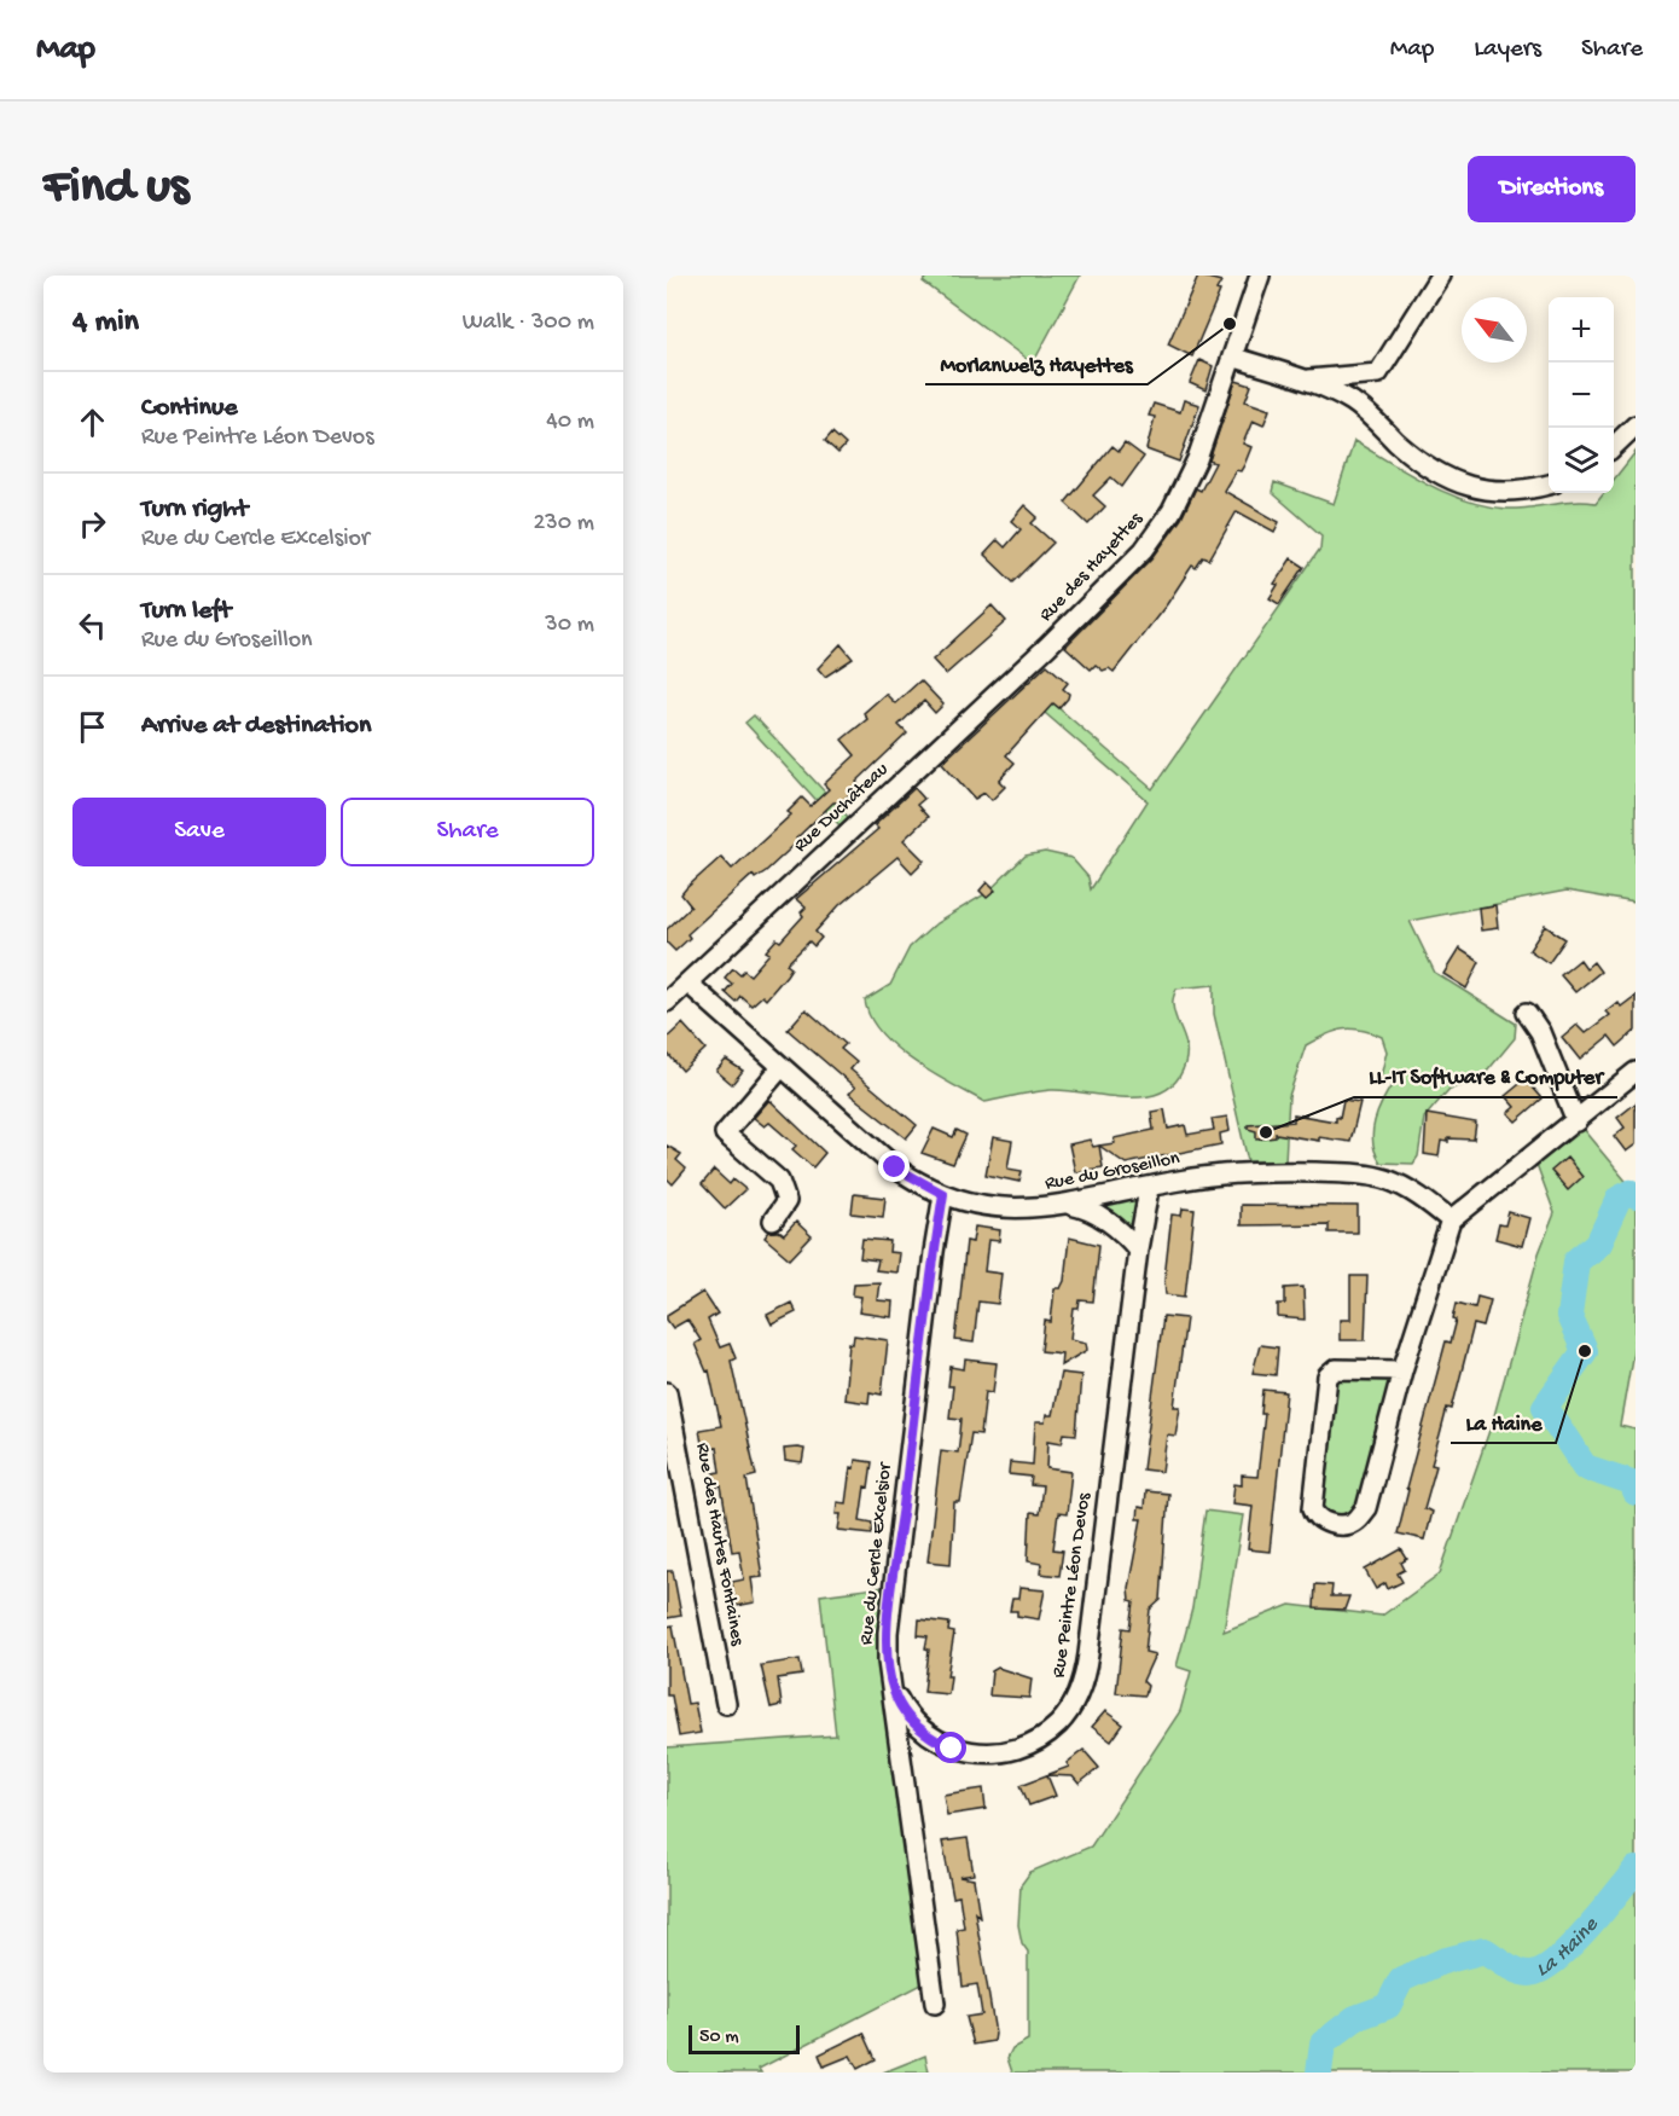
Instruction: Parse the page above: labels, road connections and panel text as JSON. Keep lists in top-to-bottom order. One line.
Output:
{"streets":{"street":["Rue des Hayettes","Rue Duchâteau","Rue du Groseillon","Rue des Hautes Fontaines","Rue du Cercle Excelsior","Rue Peintre Léon Devos"]},"crossings":[["Rue des Hayettes","Rue Duchâteau"],["Rue Duchâteau","Rue du Groseillon"],["Rue du Groseillon","Rue du Cercle Excelsior"],["Rue du Groseillon","Rue Peintre Léon Devos"],["Rue du Cercle Excelsior","Rue Peintre Léon Devos"]],"water":["La Haine"],"places":["Morlanwelz Hayettes","LL-IT Software & Computer","La Haine"],"scale_bar":"50 m","north":"top left","page":{"header":"Map","nav":["Map","Layers","Share"],"buttons":["Directions",["Save","Share"]],"title":"Find us","heading":["4 min","Walk · 300 m"],"map_buttons":["+","−"],"list":[["Continue","Rue Peintre Léon Devos","40 m"],["Turn right","Rue du Cercle Excelsior","230 m"],["Turn left","Rue du Groseillon","30 m"],"Arrive at destination"],"scale":"50 m"}}
